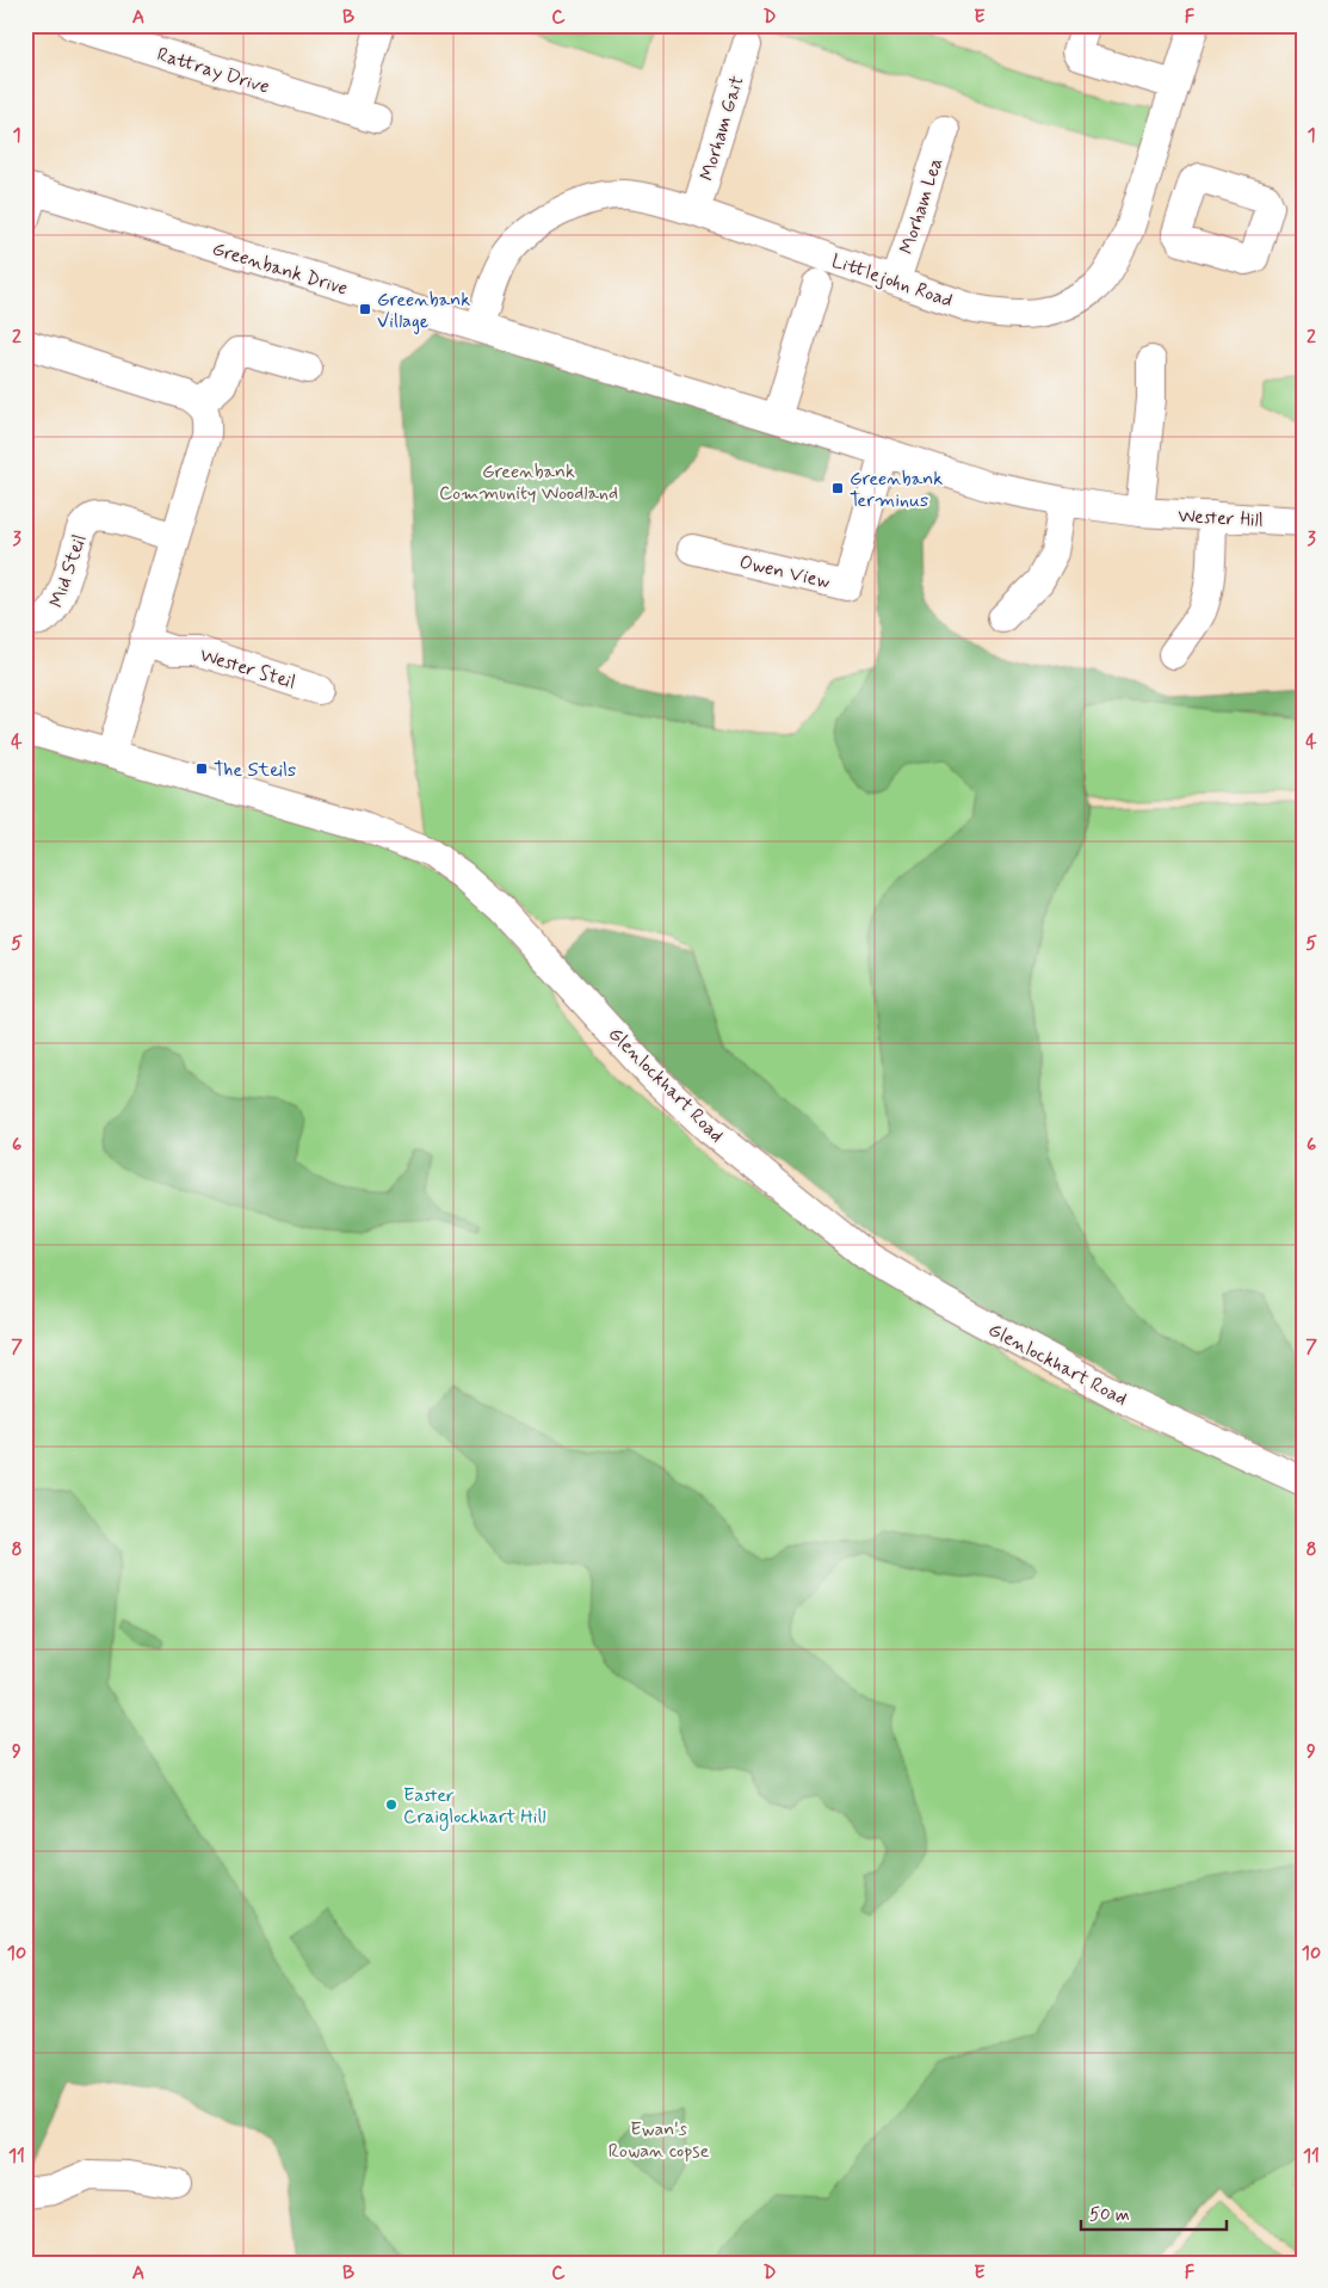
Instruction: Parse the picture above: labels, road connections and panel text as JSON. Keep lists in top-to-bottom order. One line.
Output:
{"streets":{"street":["Rattray Drive","Morham Gait","Morham Lea","Greenbank Drive","Littlejohn Road","Wester Hill","Mid Steil","Owen View","Wester Steil","Glenlockhart Road"]},"crossings":[["Morham Gait","Littlejohn Road"],["Morham Lea","Littlejohn Road"],["Greenbank Drive","Littlejohn Road"],["Greenbank Drive","Wester Hill"],["Greenbank Drive","Owen View"]],"parks":["Greenbank Community Woodland","Ewan's Rowan copse"],"places":{"transit":["Greenbank Village","Greenbank Terminus","The Steils"],"other":["Easter Craiglockhart Hill"]},"scale_bar":"50 m","grid":{"columns":["A","B","C","D","E","F"],"rows":["1","2","3","4","5","6","7","8","9","10","11"]}}
